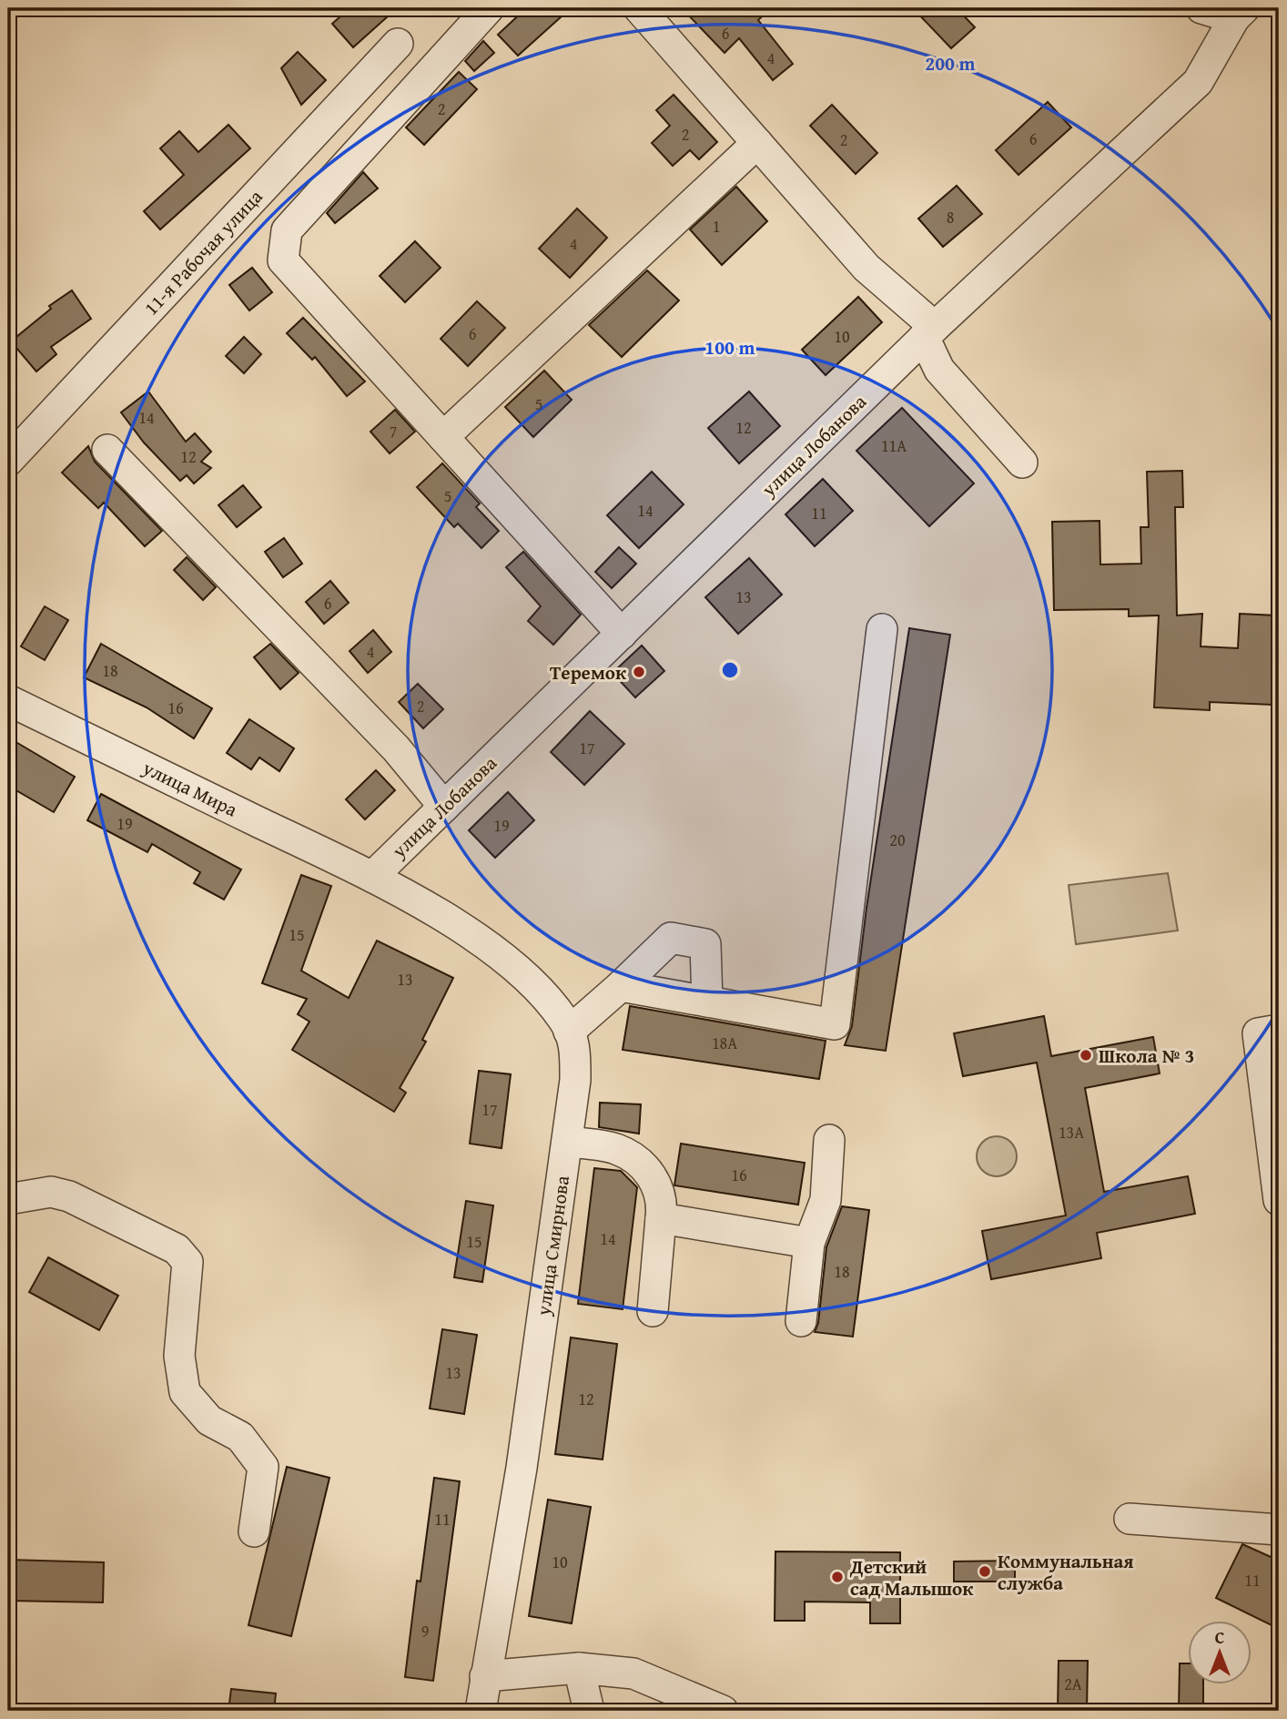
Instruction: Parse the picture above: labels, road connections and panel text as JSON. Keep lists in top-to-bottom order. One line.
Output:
{"streets":{"street":["11-я Рабочая улица","улица Лобанова","улица Мира","улица Смирнова"]},"crossings":[["улица Лобанова","улица Мира"],["улица Лобанова","улица Смирнова"],["улица Мира","улица Смирнова"]],"places":["Теремок","Школа № 3","Коммунальная служба","Детский сад Малышок"],"house_numbers":["6","4","2","2","6","2","8","1","4","6","10","5","14","12","7","11А","12","5","14","11","13","6","4","18","2","16","17","19","19","20","15","13","18А","17","13А","16","14","15","18","13","12","11","10","11","9","2А"],"north":"top","rings":["200 m","100 m"]}
